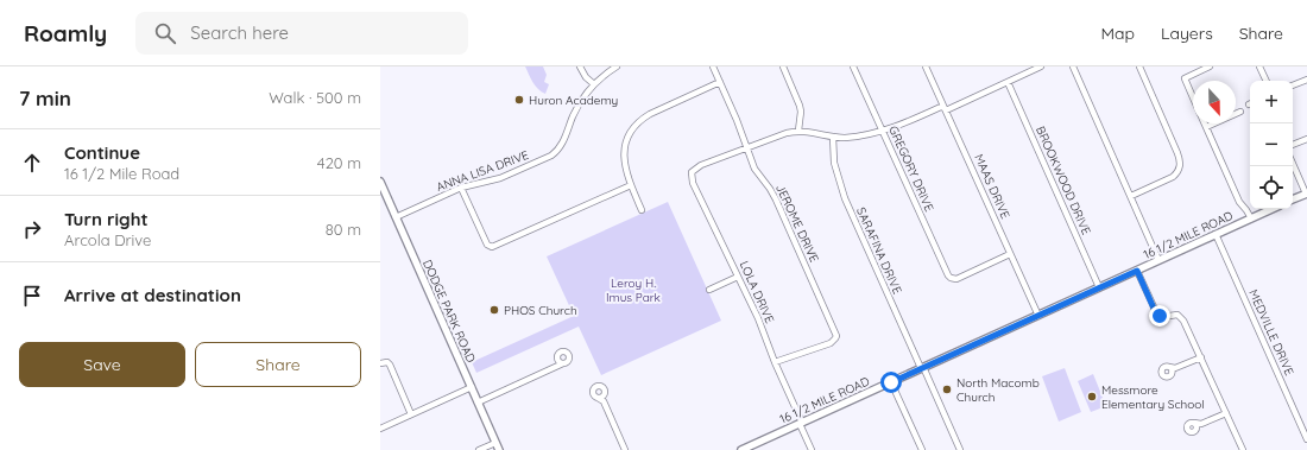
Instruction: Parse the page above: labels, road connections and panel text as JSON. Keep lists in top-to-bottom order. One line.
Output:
{"streets":{"street":["GREGORY DRIVE","ANNA LISA DRIVE","BROOKWOOD DRIVE","MAAS DRIVE","JEROME DRIVE","16 1/2 MILE ROAD","SARAFINA DRIVE","LOLA DRIVE","DODGE PARK ROAD","MEDVILLE DRIVE"]},"crossings":[["GREGORY DRIVE","MAAS DRIVE"],["ANNA LISA DRIVE","DODGE PARK ROAD"],["BROOKWOOD DRIVE","16 1/2 MILE ROAD"],["MAAS DRIVE","16 1/2 MILE ROAD"],["JEROME DRIVE","LOLA DRIVE"],["16 1/2 MILE ROAD","SARAFINA DRIVE"],["16 1/2 MILE ROAD","LOLA DRIVE"],["16 1/2 MILE ROAD","MEDVILLE DRIVE"]],"parks":["Leroy H. Imus Park"],"places":["Huron Academy","PHOS Church","North Macomb Church","Messmore Elementary School"],"north":"bottom","page":{"header":"Roamly","search":"Search here","nav":["Map","Layers","Share"],"heading":["7 min","Walk · 500 m"],"map_buttons":["+","−"],"list":[["Continue","16 1/2 Mile Road","420 m"],["Turn right","Arcola Drive","80 m"],"Arrive at destination"],"buttons":["Save","Share"]}}
